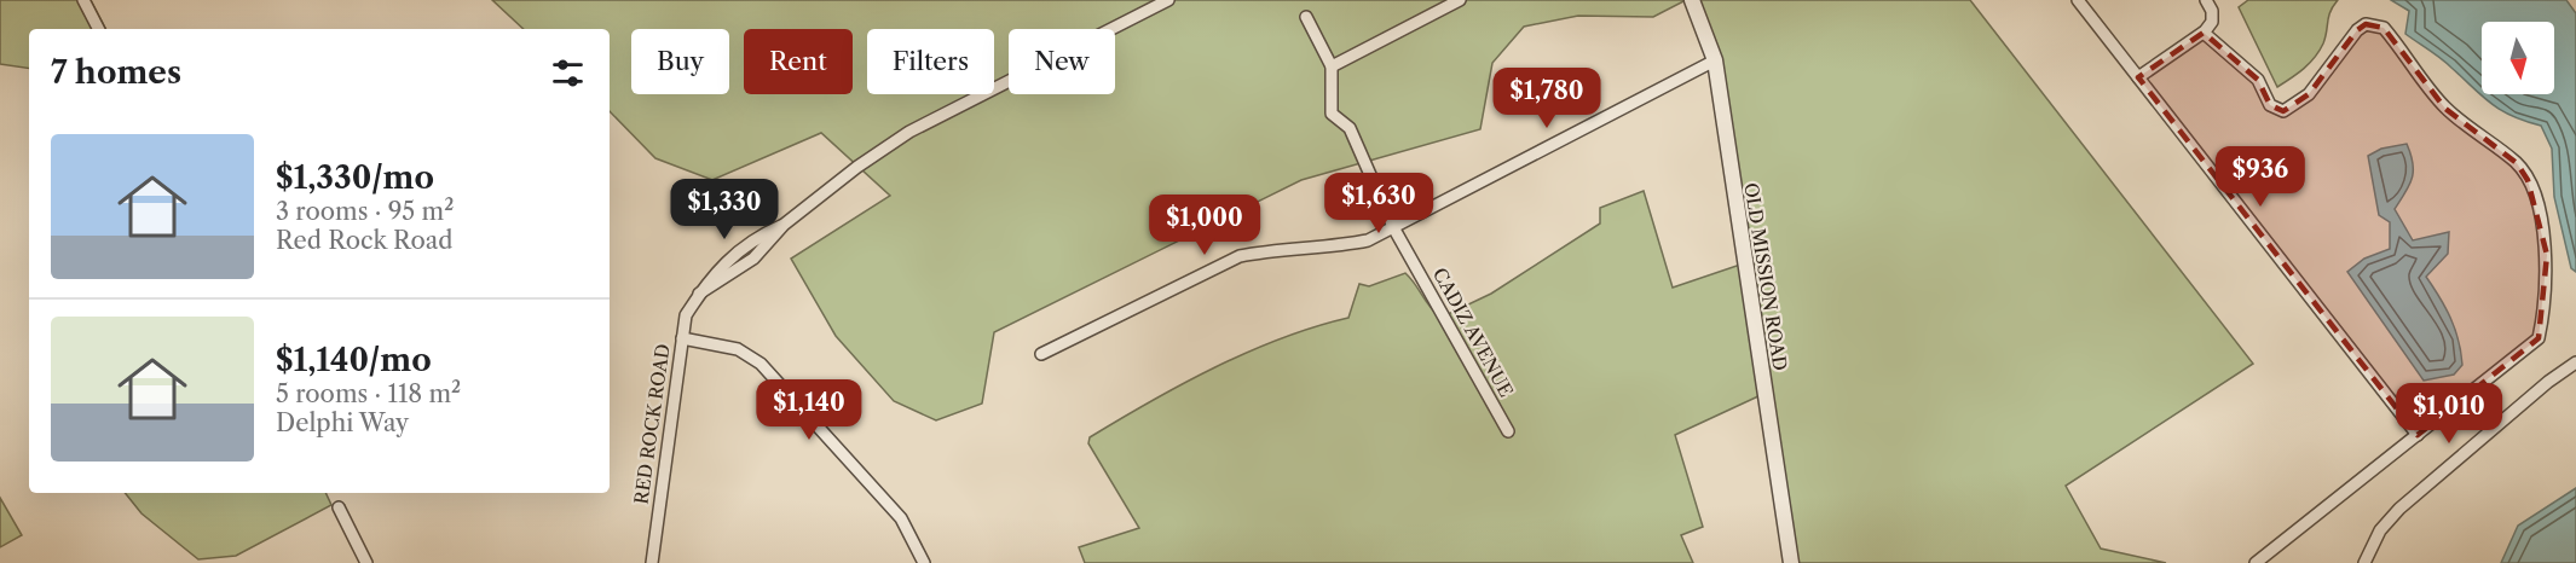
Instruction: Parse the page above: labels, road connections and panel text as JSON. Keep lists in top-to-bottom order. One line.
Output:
{"streets":{"street":["OLD MISSION ROAD","CADIZ AVENUE","RED ROCK ROAD"]},"north":"bottom","page":{"chip":["Buy","Rent","Filters","New"],"heading":"7 homes","price":["$1,780","$936","$1,630","$1,330","$1,000","$1,140","$1,010"],"list":[{"name":"$1,330/mo","note":"3 rooms · 95 m² · Red Rock Road"},{"name":"$1,140/mo","note":"5 rooms · 118 m² · Delphi Way"}]}}
